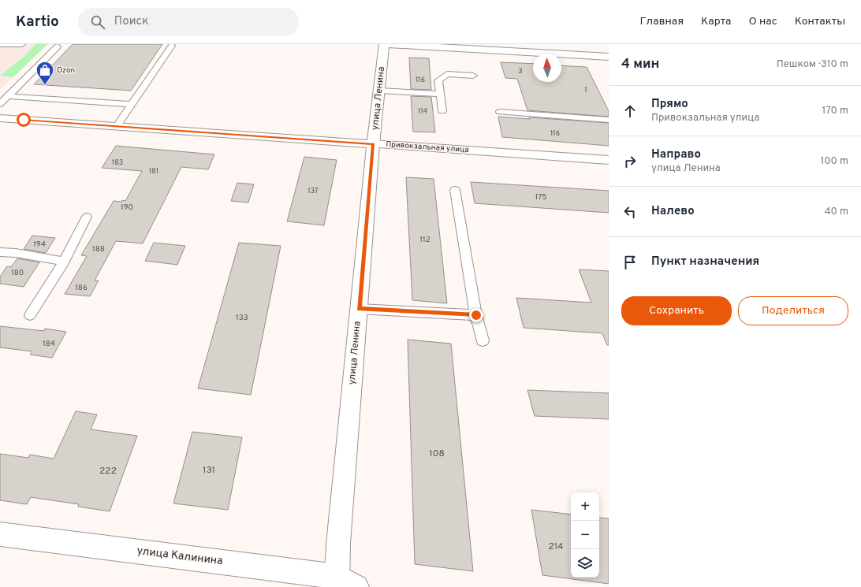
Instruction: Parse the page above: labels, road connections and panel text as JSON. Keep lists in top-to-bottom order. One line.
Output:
{"streets":{"street":["улица Ленина","Привокзальная улица","улица Калинина"]},"crossings":[["улица Ленина","Привокзальная улица"],["улица Ленина","улица Калинина"]],"places":{"shop":["Ozon"]},"house_numbers":["3","116","1","114","116","183","181","137","175","190","112","194","188","180","186","133","184","108","131","222","214"],"north":"top","page":{"header":"Kartio","search":"Поиск","nav":["Главная","Карта","О нас","Контакты"],"heading":["4 мин","Пешком · 310 m"],"list":[["Прямо","Привокзальная улица","170 m"],["Направо","улица Ленина","100 m"],["Налево","40 m"],"Пункт назначения"],"buttons":["Сохранить","Поделиться"],"map_buttons":["+","−"]}}
